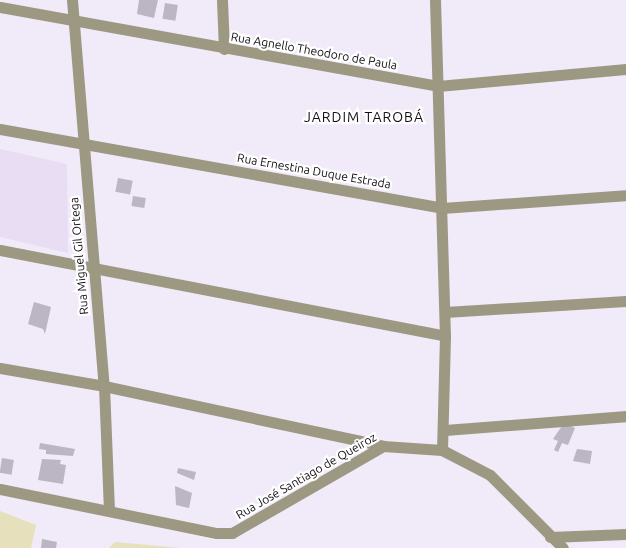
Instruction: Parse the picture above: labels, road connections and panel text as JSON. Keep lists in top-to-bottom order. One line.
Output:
{"streets":{"street":["Rua Agnello Theodoro de Paula","Rua Ernestina Duque Estrada","Rua Miguel Gil Ortega","Rua José Santiago de Queiroz"]},"crossings":[["Rua Agnello Theodoro de Paula","Rua Miguel Gil Ortega"],["Rua Ernestina Duque Estrada","Rua Miguel Gil Ortega"],["Rua Miguel Gil Ortega","Rua José Santiago de Queiroz"]],"districts":["JARDIM TAROBÁ"]}
